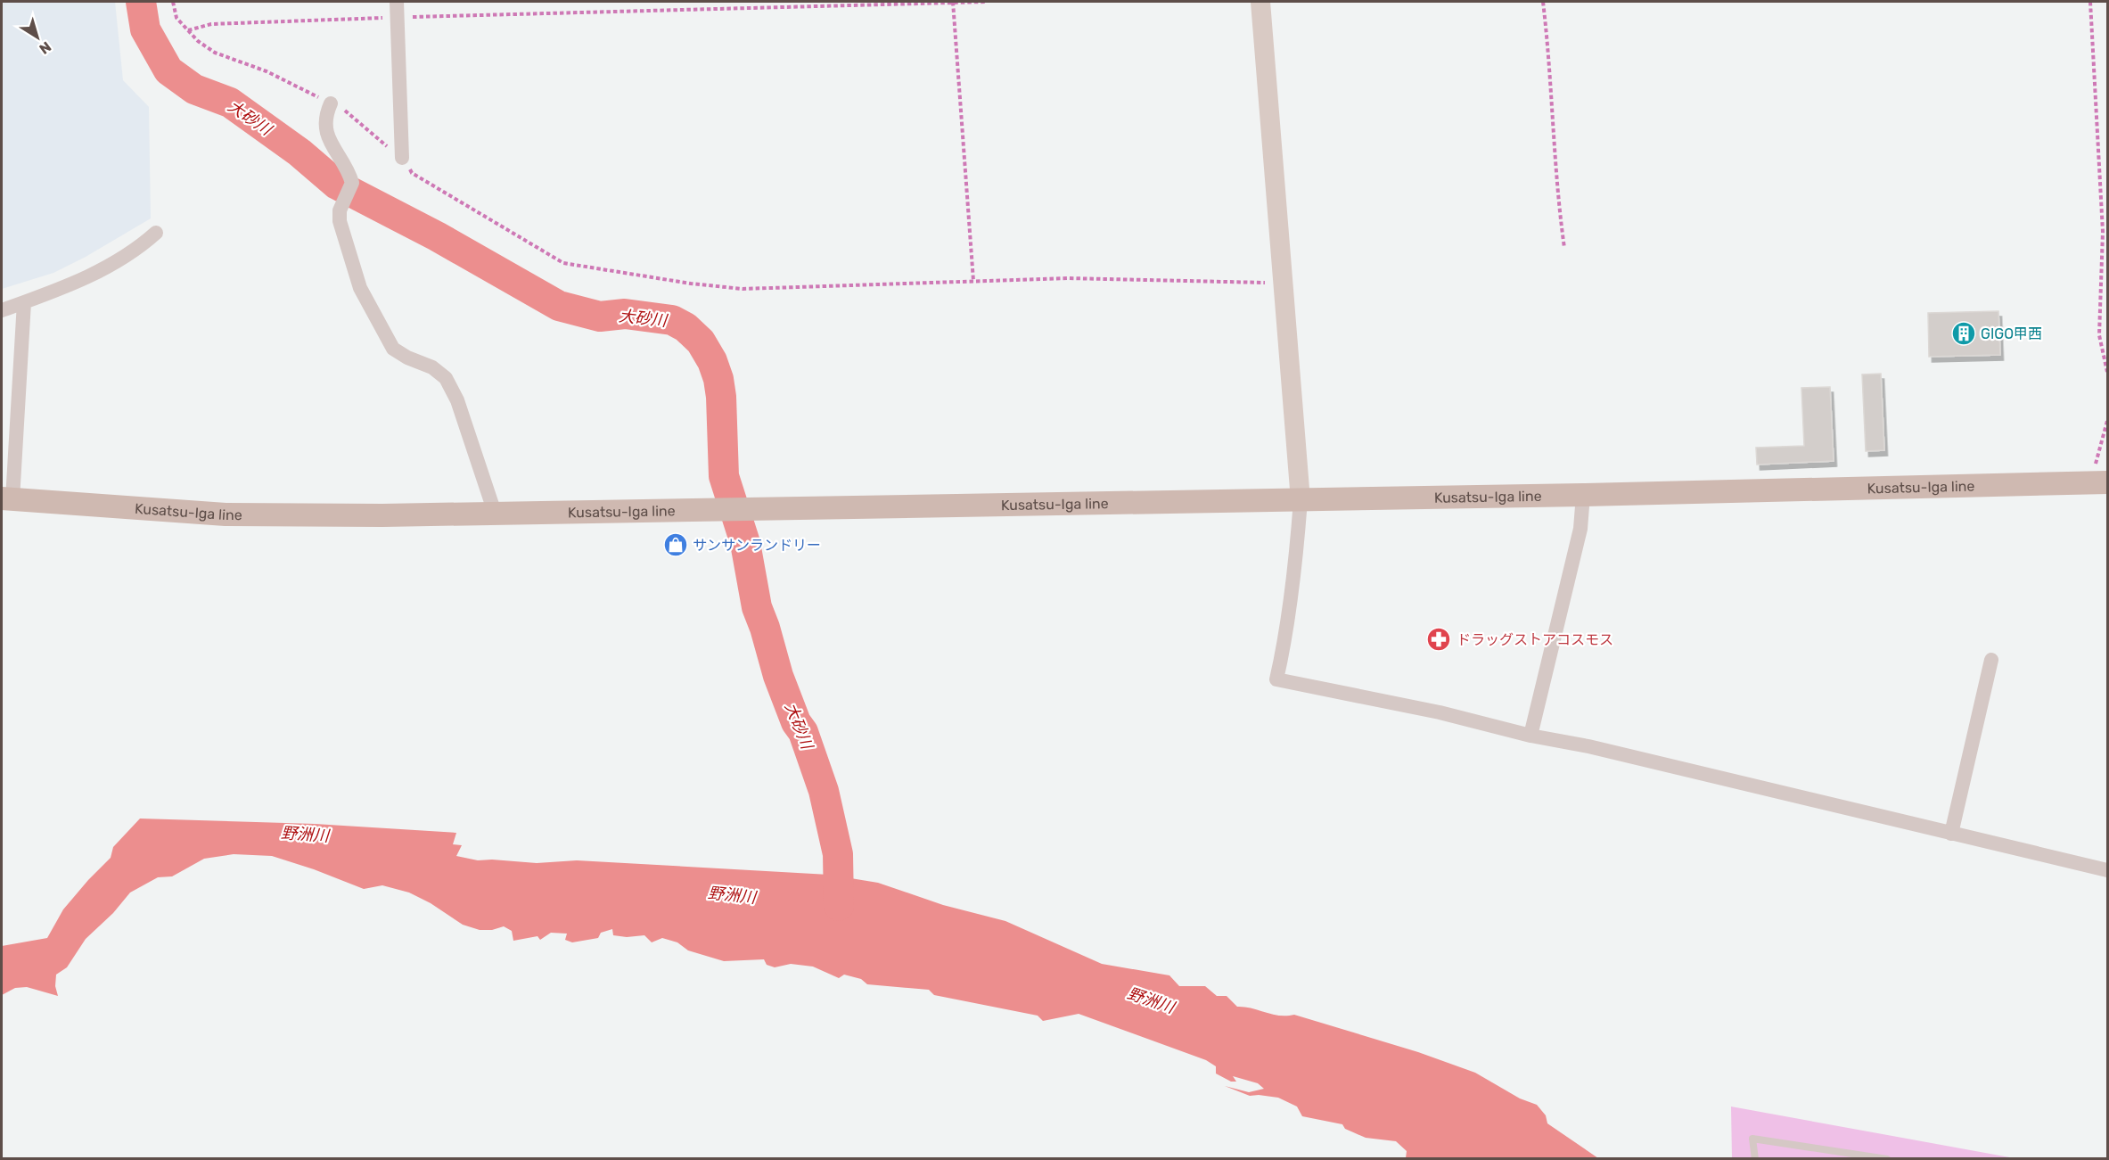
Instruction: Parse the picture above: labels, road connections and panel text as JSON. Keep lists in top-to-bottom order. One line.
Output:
{"streets":{"main road":["Kusatsu-Iga line"]},"water":["大砂川","野洲川"],"places":{"building":["GIGO甲西"],"shop":["サンサンランドリー"],"pharmacy":["ドラッグストアコスモス"]},"north":"bottom right"}
